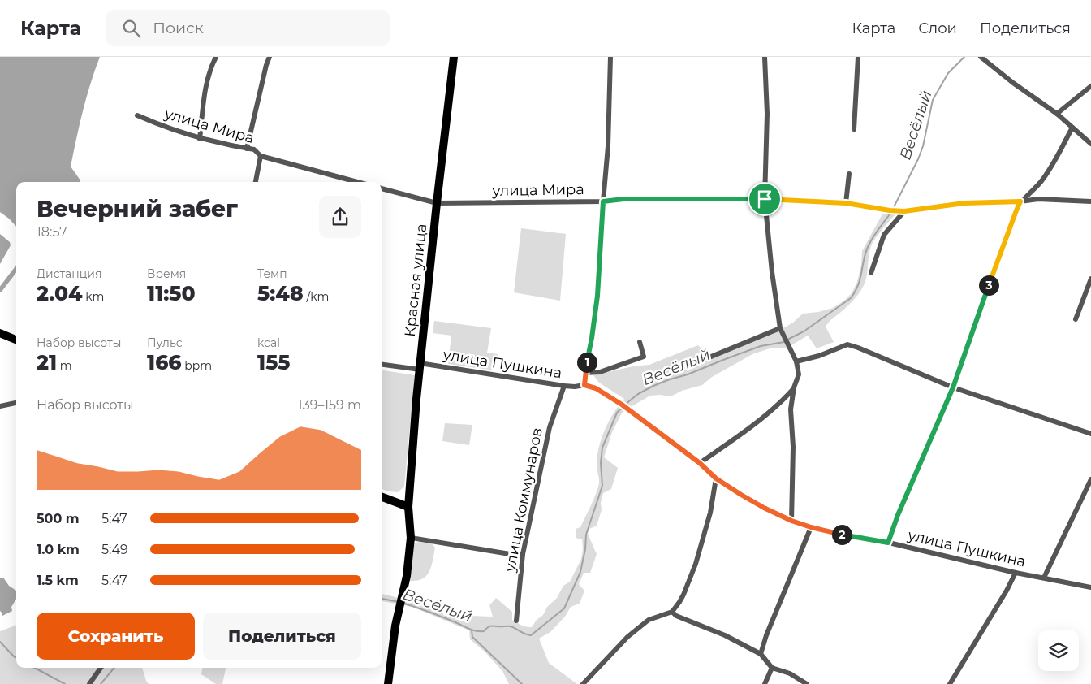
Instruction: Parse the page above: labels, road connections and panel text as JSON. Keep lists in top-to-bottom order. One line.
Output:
{"streets":{"main road":["Красная улица"],"street":["улица Мира","улица Пушкина","улица Коммунаров"]},"crossings":[["улица Мира","Красная улица"],["Красная улица","улица Пушкина"],["улица Пушкина","улица Коммунаров"]],"water":["Весёлый"],"page":{"header":"Карта","search":"Поиск","nav":["Карта","Слои","Поделиться"],"heading":["Вечерний забег","18:57"],"stats":[["Дистанция","2.04 km"],["Время","11:50"],["Темп","5:48 /km"],["Набор высоты","21 m"],["Пульс","166 bpm"],["kcal","155"]],"pins":["3","1","2"],"chart":["Набор высоты","139–159 m"],"list":[{"name":"500 m","note":"5:47"},{"name":"1.0 km","note":"5:49"},{"name":"1.5 km","note":"5:47"}],"buttons":["Сохранить","Поделиться"]}}
